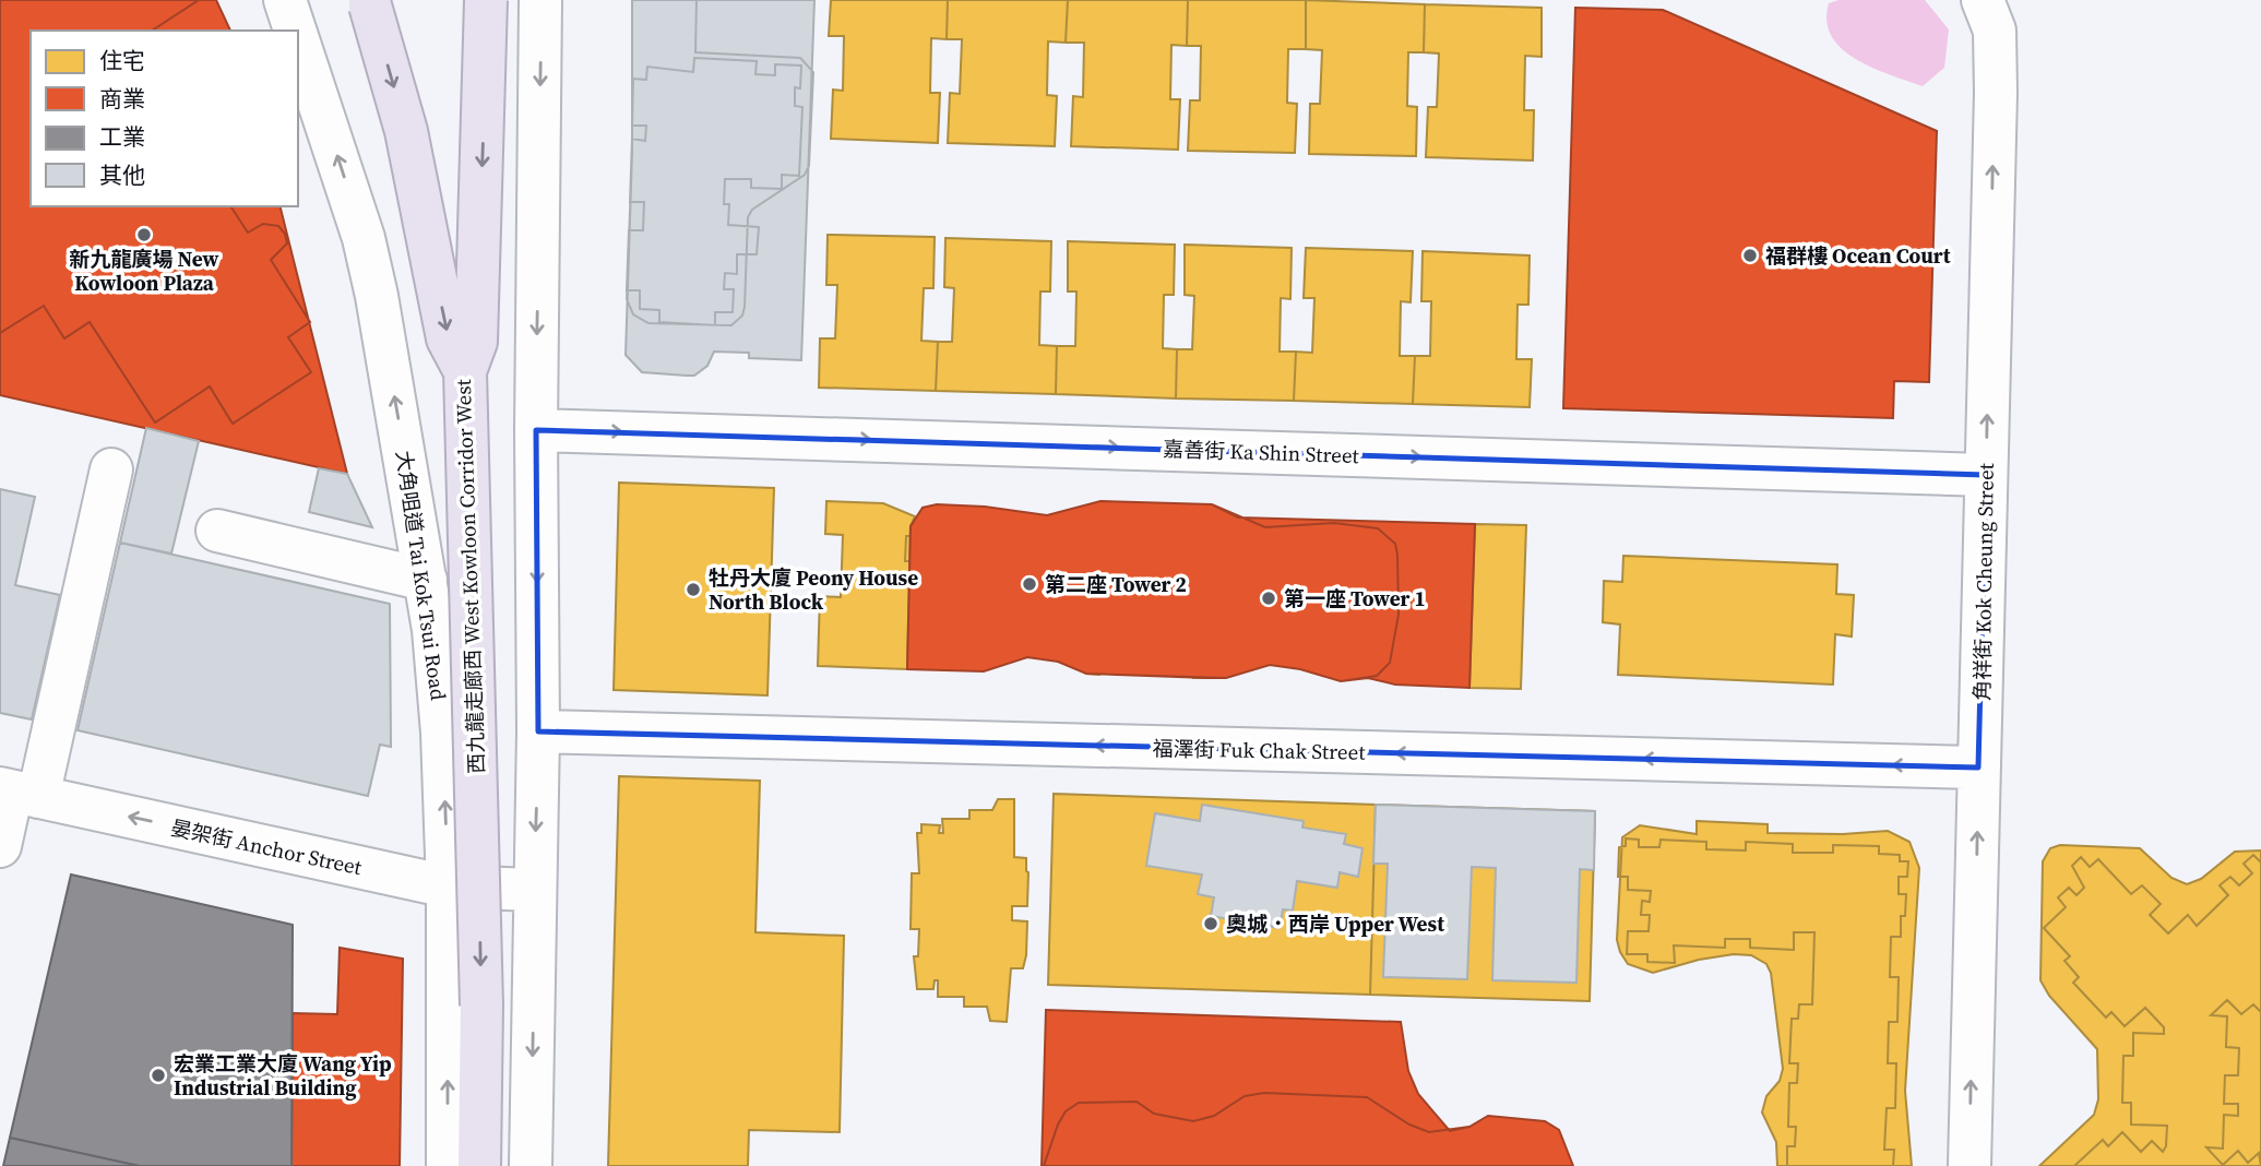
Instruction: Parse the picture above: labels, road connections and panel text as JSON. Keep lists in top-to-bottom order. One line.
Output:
{"streets":{"highway":["西九龍走廊西 West Kowloon Corridor West"],"street":["嘉善街 Ka Shin Street","大角咀道 Tai Kok Tsui Road","角祥街 Kok Cheung Street","福澤街 Fuk Chak Street","晏架街 Anchor Street"]},"crossings":[["嘉善街 Ka Shin Street","角祥街 Kok Cheung Street"],["大角咀道 Tai Kok Tsui Road","晏架街 Anchor Street"],["角祥街 Kok Cheung Street","福澤街 Fuk Chak Street"]],"one_way":["嘉善街 Ka Shin Street","角祥街 Kok Cheung Street","福澤街 Fuk Chak Street"],"places":["新九龍廣場 New Kowloon Plaza","福群樓 Ocean Court","第二座 Tower 2","牡丹大廈 Peony House North Block","第一座 Tower 1","奧城．西岸 Upper West","宏業工業大廈 Wang Yip Industrial Building"],"legend":["住宅","商業","工業","其他"]}
